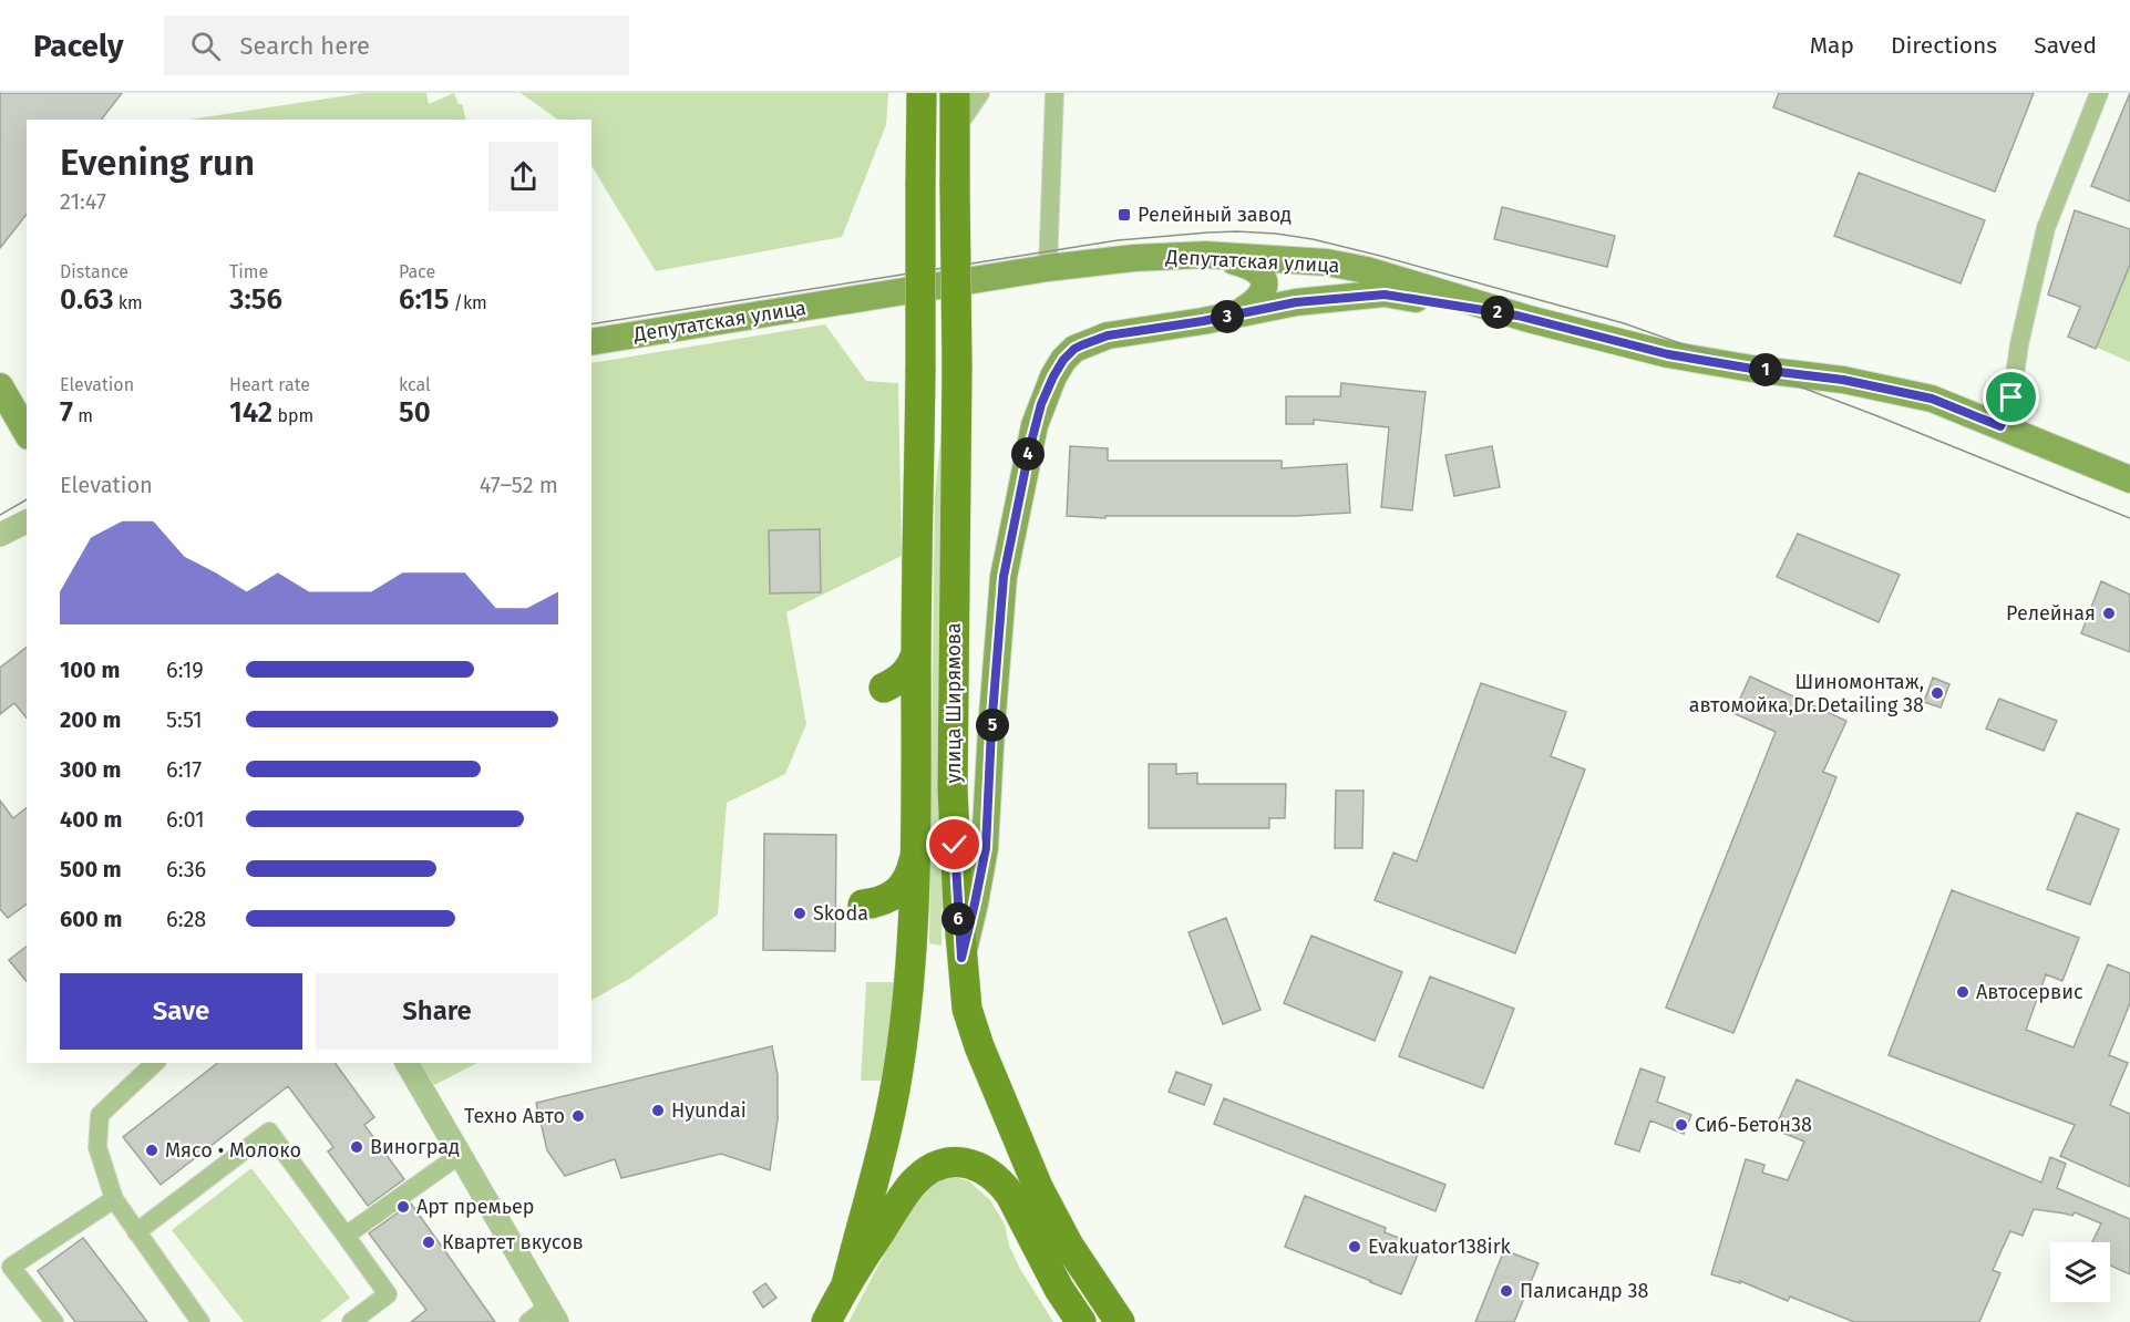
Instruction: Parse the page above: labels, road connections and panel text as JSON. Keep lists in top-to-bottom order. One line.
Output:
{"streets":{"main road":["Депутатская улица","улица Ширямова"]},"places":{"transit":["Релейный завод"],"other":["Релейная","Шиномонтаж, автомойка,Dr.Detailing 38","Skoda","Автосервис","Hyundai","Техно Авто","Сиб-Бетон38","Виноград","Мясо • Молоко","Арт премьер","Квартет вкусов","Evakuator138irk","Палисандр 38"]},"page":{"header":"Pacely","search":"Search here","nav":["Map","Directions","Saved"],"heading":["Evening run","21:47"],"stats":[["Distance","0.63 km"],["Time","3:56"],["Pace","6:15 /km"],["Elevation","7 m"],["Heart rate","142 bpm"],["kcal","50"]],"pins":["2","3","1","4","5","6"],"chart":["Elevation","47–52 m"],"list":[{"name":"100 m","note":"6:19"},{"name":"200 m","note":"5:51"},{"name":"300 m","note":"6:17"},{"name":"400 m","note":"6:01"},{"name":"500 m","note":"6:36"},{"name":"600 m","note":"6:28"}],"buttons":["Save","Share"]}}
